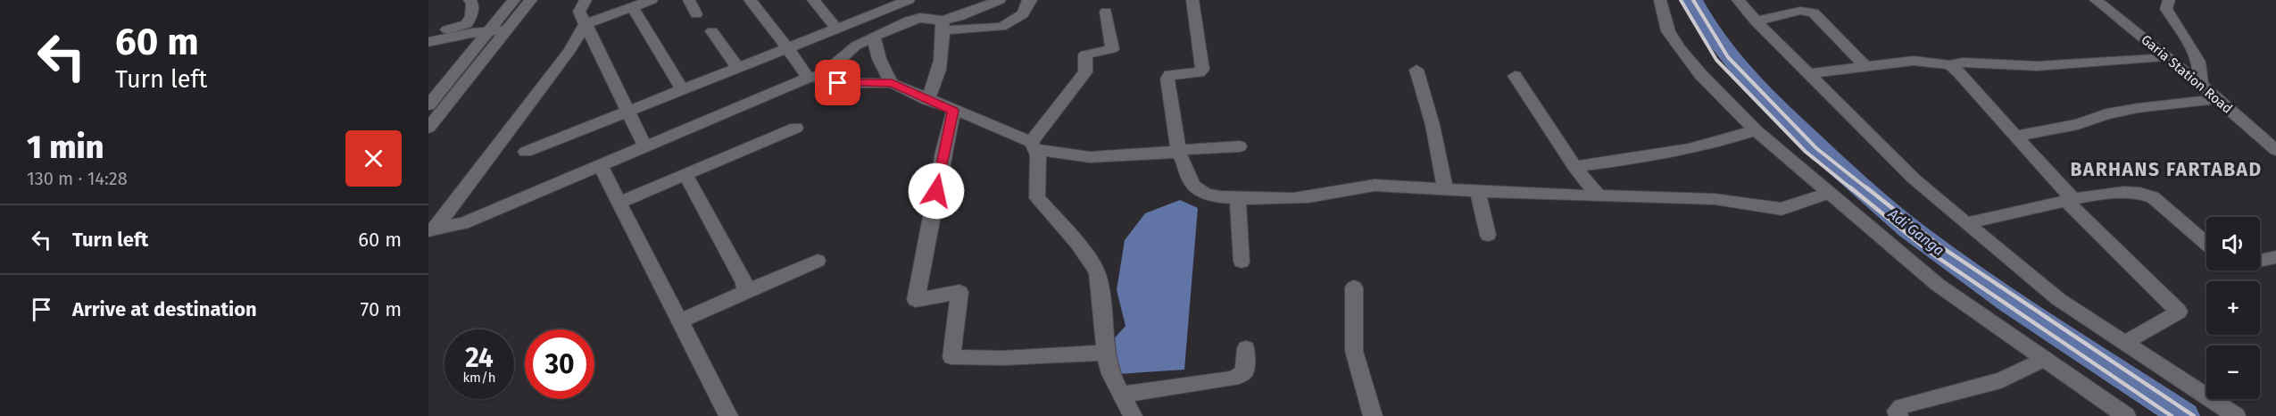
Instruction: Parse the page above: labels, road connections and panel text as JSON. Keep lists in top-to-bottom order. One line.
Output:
{"streets":{"street":["Garia Station Road"]},"districts":["BARHANS FARTABAD"],"water":["Adi Ganga"],"page":{"turn":["60 m","Turn left"],"heading":["1 min","130 m · 14:28"],"list":[{"name":"Turn left","value":"60 m"},{"name":"Arrive at destination","value":"70 m"}],"map_buttons":["+","−"],"speed":"24 km/h","limit":"30"}}
